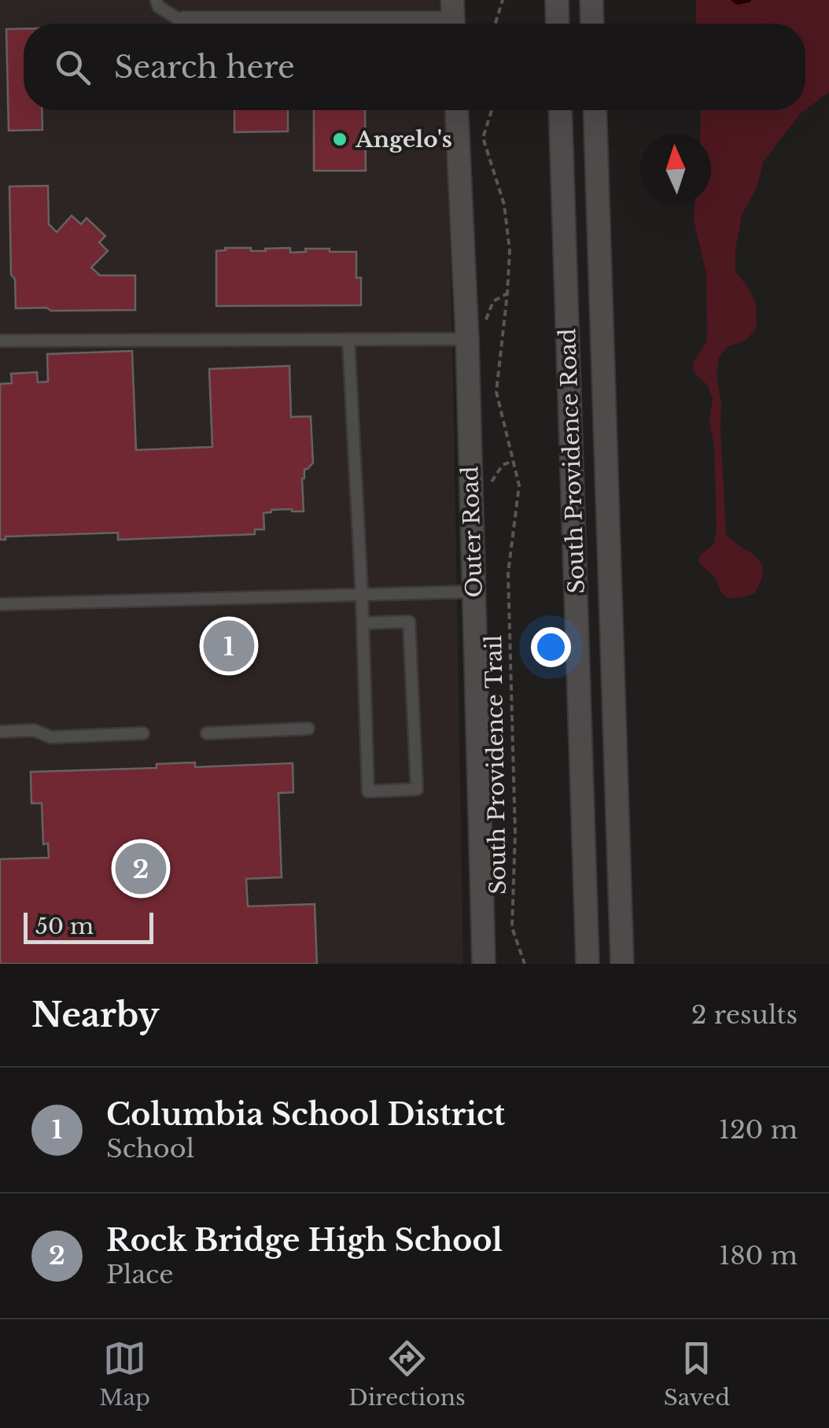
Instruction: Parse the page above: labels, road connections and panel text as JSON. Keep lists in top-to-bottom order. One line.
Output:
{"streets":{"main road":["South Providence Road","Outer Road"],"path":["South Providence Trail"]},"places":["Angelo's"],"scale_bar":"50 m","north":"top","page":{"search":"Search here","pins":["1","2"],"scale":"50 m","heading":["Nearby","2 results"],"list":[{"mark":"1","name":"Columbia School District","note":"School","value":"120 m"},{"mark":"2","name":"Rock Bridge High School","note":"Place","value":"180 m"}],"nav":["Map","Directions","Saved"]}}
